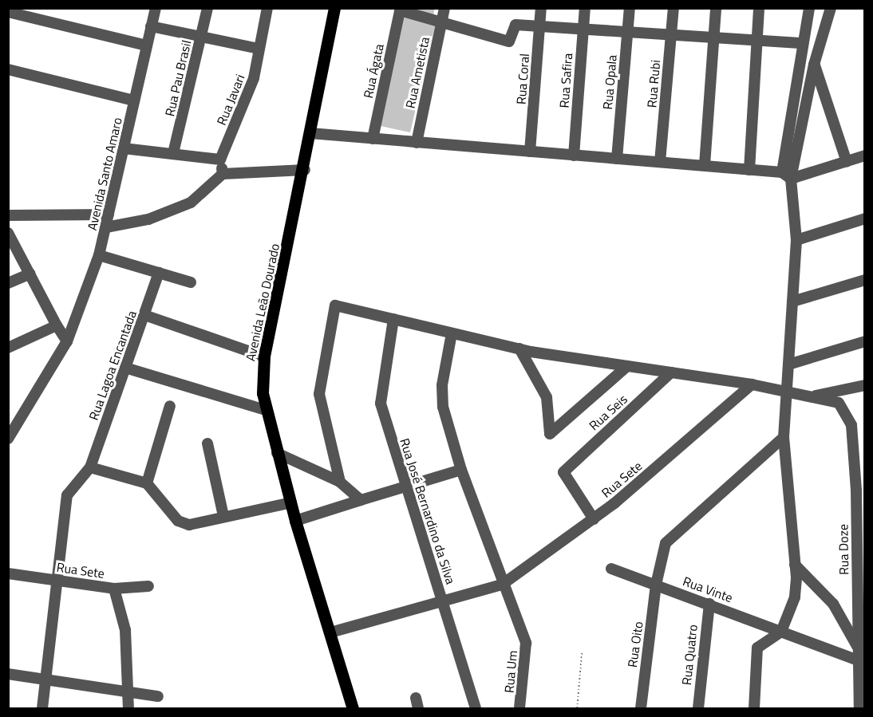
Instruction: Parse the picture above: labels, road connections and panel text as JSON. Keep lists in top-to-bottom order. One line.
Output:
{"streets":{"main road":["Avenida Leão Dourado"],"street":["Rua Ágata","Rua Ametista","Rua Pau Brasil","Rua Coral","Rua Safira","Rua Opala","Rua Rubi","Rua Javari","Avenida Santo Amaro","Rua Lagoa Encantada","Rua Seis","Rua Sete","Rua José Bernardino da Silva","Rua Doze","Rua Vinte","Rua Oito","Rua Quatro","Rua Um"]},"crossings":[["Rua Seis","Rua Sete"],["Rua Sete","Rua Um"],["Rua Doze","Rua Vinte"],["Rua Vinte","Rua Oito"],["Rua Vinte","Rua Quatro"]]}
